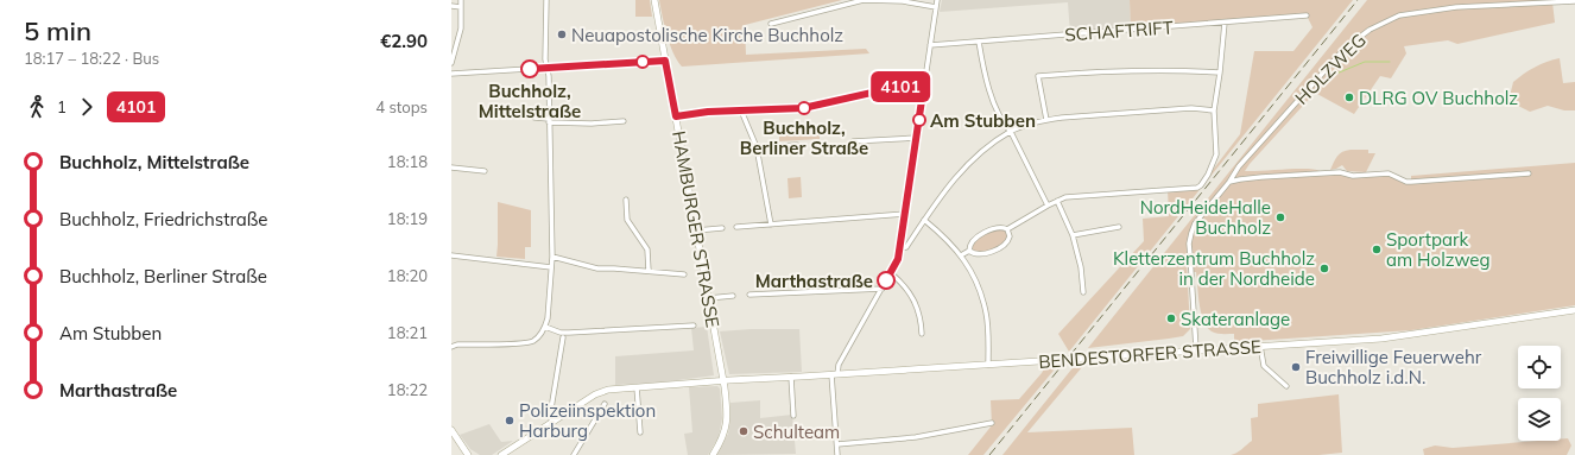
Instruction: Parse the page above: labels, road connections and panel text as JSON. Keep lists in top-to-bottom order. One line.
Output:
{"streets":{"street":["SCHAFTRIFT","HOLZWEG","HAMBURGER STRASSE","BENDESTORFER STRASSE"]},"crossings":[["HOLZWEG","BENDESTORFER STRASSE"],["HAMBURGER STRASSE","BENDESTORFER STRASSE"]],"places":["Neuapostolische Kirche Buchholz","Buchholz, Mittelstraße","DLRG OV Buchholz","Buchholz, Berliner Straße","Am Stubben","NordHeideHalle Buchholz","Sportpark am Holzweg","Kletterzentrum Buchholz in der Nordheide","Marthastraße","Skateranlage","Freiwillige Feuerwehr Buchholz i.d.N.","Polizeiinspektion Harburg","Schulteam"],"lines":["bus line 4101"],"page":{"heading":["5 min","18:17 – 18:22 · Bus","€2.90"],"on_map":"4101","legs":["1","4101","4 stops"],"list":[{"name":"Buchholz, Mittelstraße","value":"18:18"},{"name":"Buchholz, Friedrichstraße","value":"18:19"},{"name":"Buchholz, Berliner Straße","value":"18:20"},{"name":"Am Stubben","value":"18:21"},{"name":"Marthastraße","value":"18:22"}]}}
